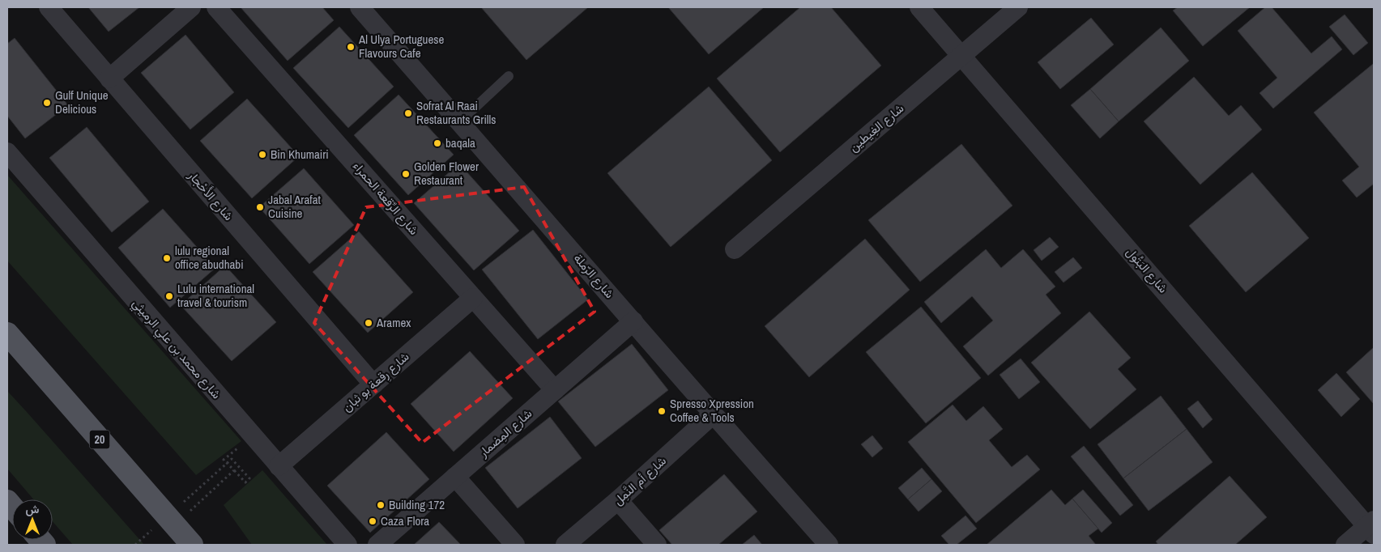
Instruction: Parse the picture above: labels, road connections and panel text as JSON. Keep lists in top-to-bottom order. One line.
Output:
{"streets":{"main road":["20"],"street":["شارع الغِيطين","شارع الأَحْجار","شارع الرِّقعة الحمراء","شارع البَتُول","شارع الرّملة","شارع محمد بن علي الرميثي","شارع رِقعة بو ثبان","شارع المِضمار","شارع أم النَّمِل"]},"crossings":[["شارع الغِيطين","شارع البَتُول"],["شارع الأَحْجار","شارع رِقعة بو ثبان"],["شارع الرِّقعة الحمراء","شارع رِقعة بو ثبان"],["شارع الرِّقعة الحمراء","شارع المِضمار"],["شارع الرّملة","شارع المِضمار"],["شارع الرّملة","شارع أم النَّمِل"],["شارع محمد بن علي الرميثي","شارع رِقعة بو ثبان"]],"places":["Al Ulya Portuguese Flavours Cafe","Gulf Unique Delicious","Sofrat Al Raai Restaurants Grills","baqala","Bin Khumairi","Golden Flower Restaurant","Jabal Arafat Cuisine","lulu regional office abudhabi","Lulu international travel & tourism","Aramex","Spresso Xpression Coffee & Tools","Building 172","Caza Flora"],"north":"top"}
